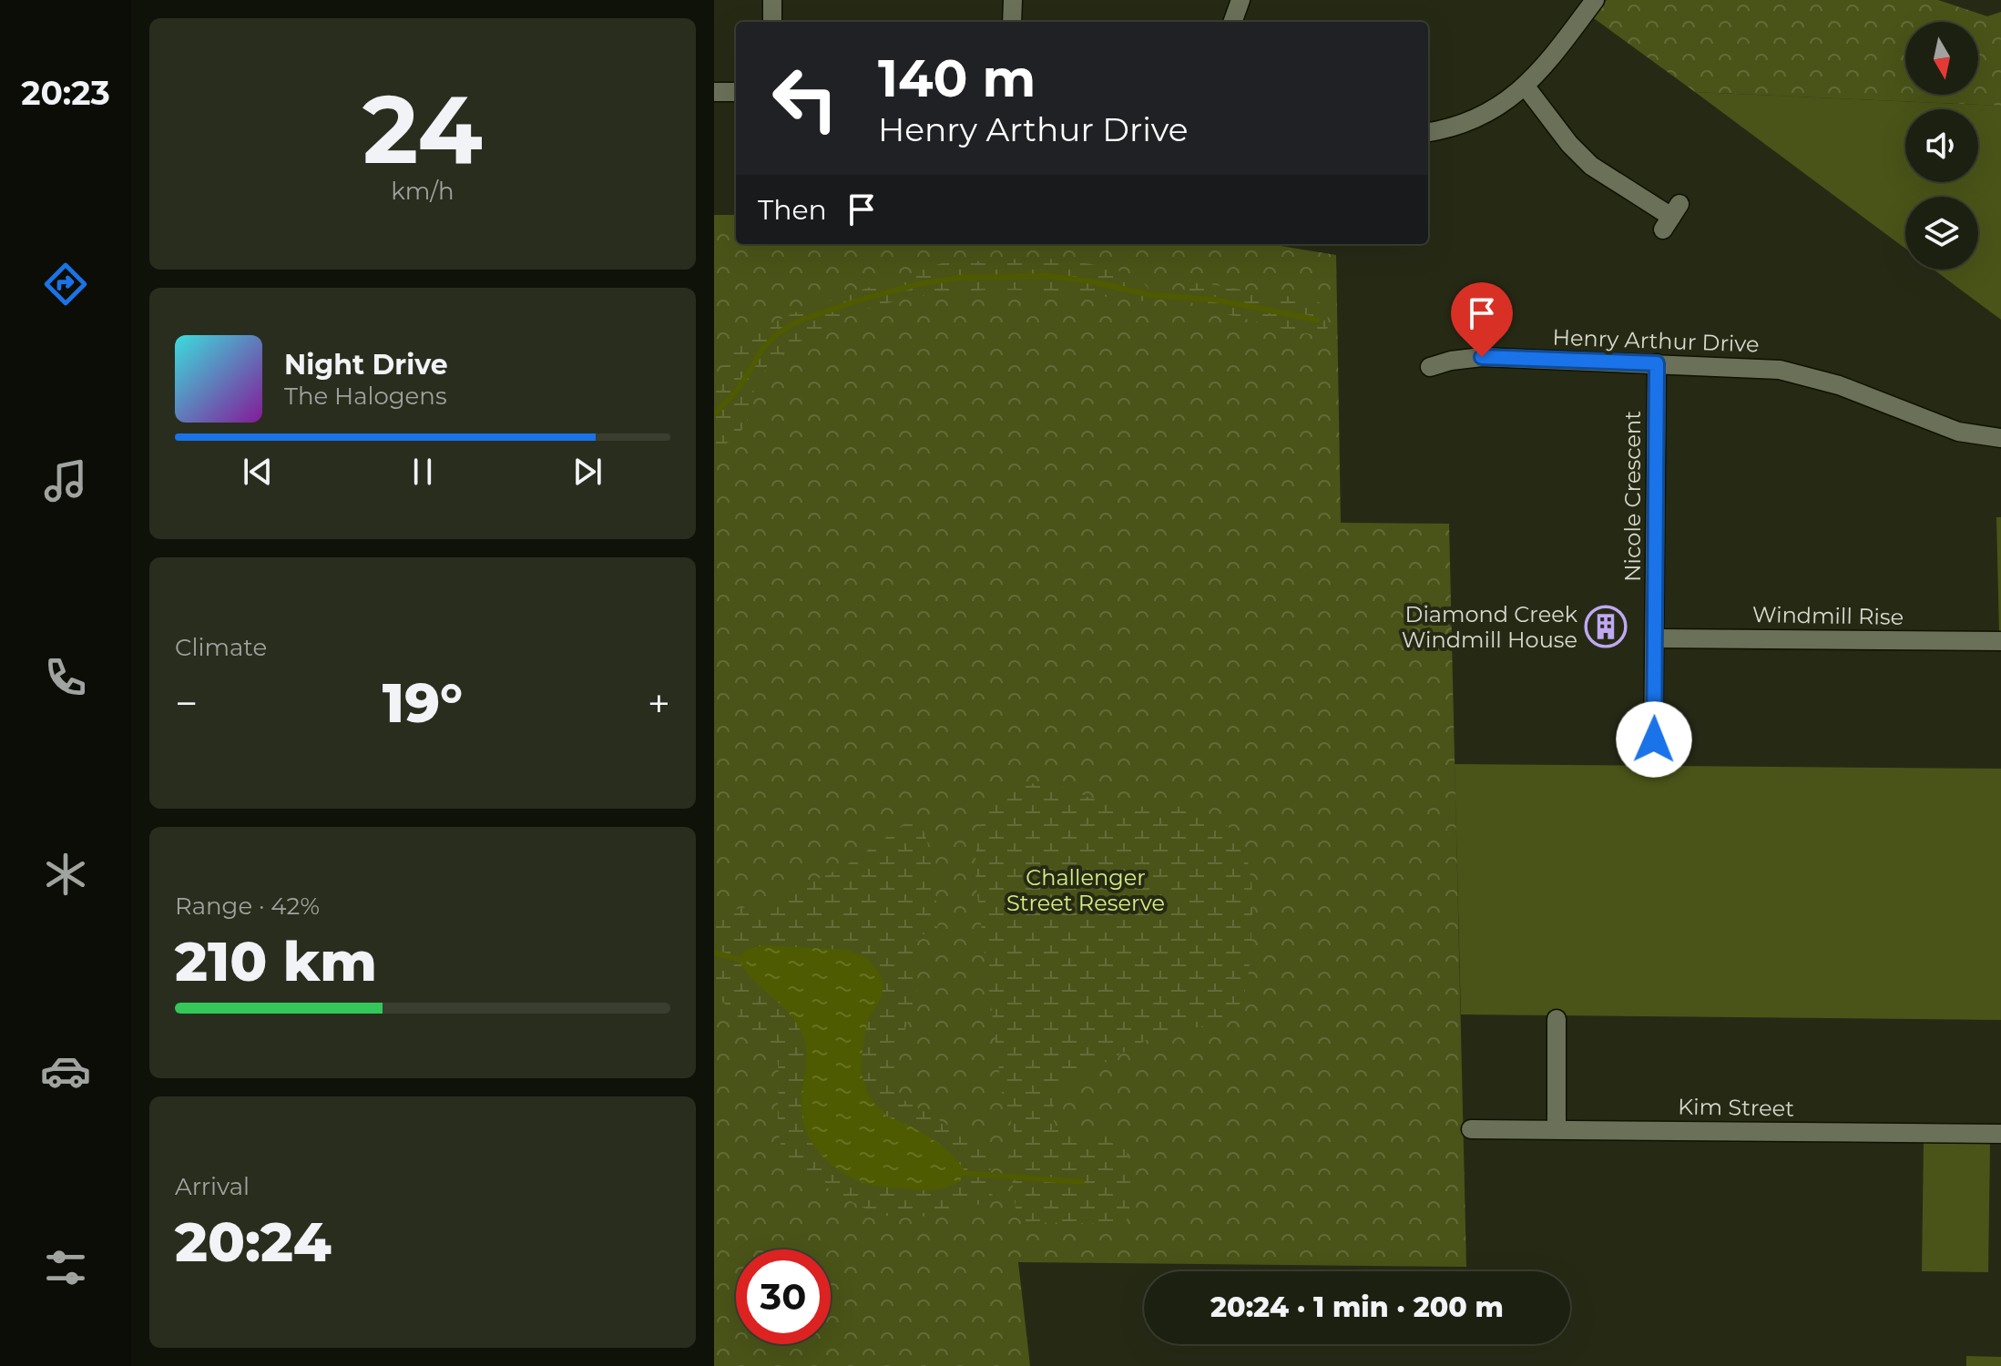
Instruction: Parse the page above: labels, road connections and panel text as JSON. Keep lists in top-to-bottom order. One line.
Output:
{"streets":{"street":["Henry Arthur Drive","Nicole Crescent","Windmill Rise","Kim Street"]},"crossings":[["Henry Arthur Drive","Nicole Crescent"],["Nicole Crescent","Windmill Rise"]],"parks":["Challenger Street Reserve"],"places":{"building":["Diamond Creek Windmill House"]},"north":"bottom","page":{"tabs":"20:23","tile":[["24","km/h"],"Climate",["Range · 42%","210 km"],["Arrival","20:24"]],"turn":["140 m","Henry Arthur Drive"],"then":"Then","song":["Night Drive","The Halogens"],"heat":["−","19°","+"],"limit":"30","trip":"20:24 · 1 min · 200 m"}}
